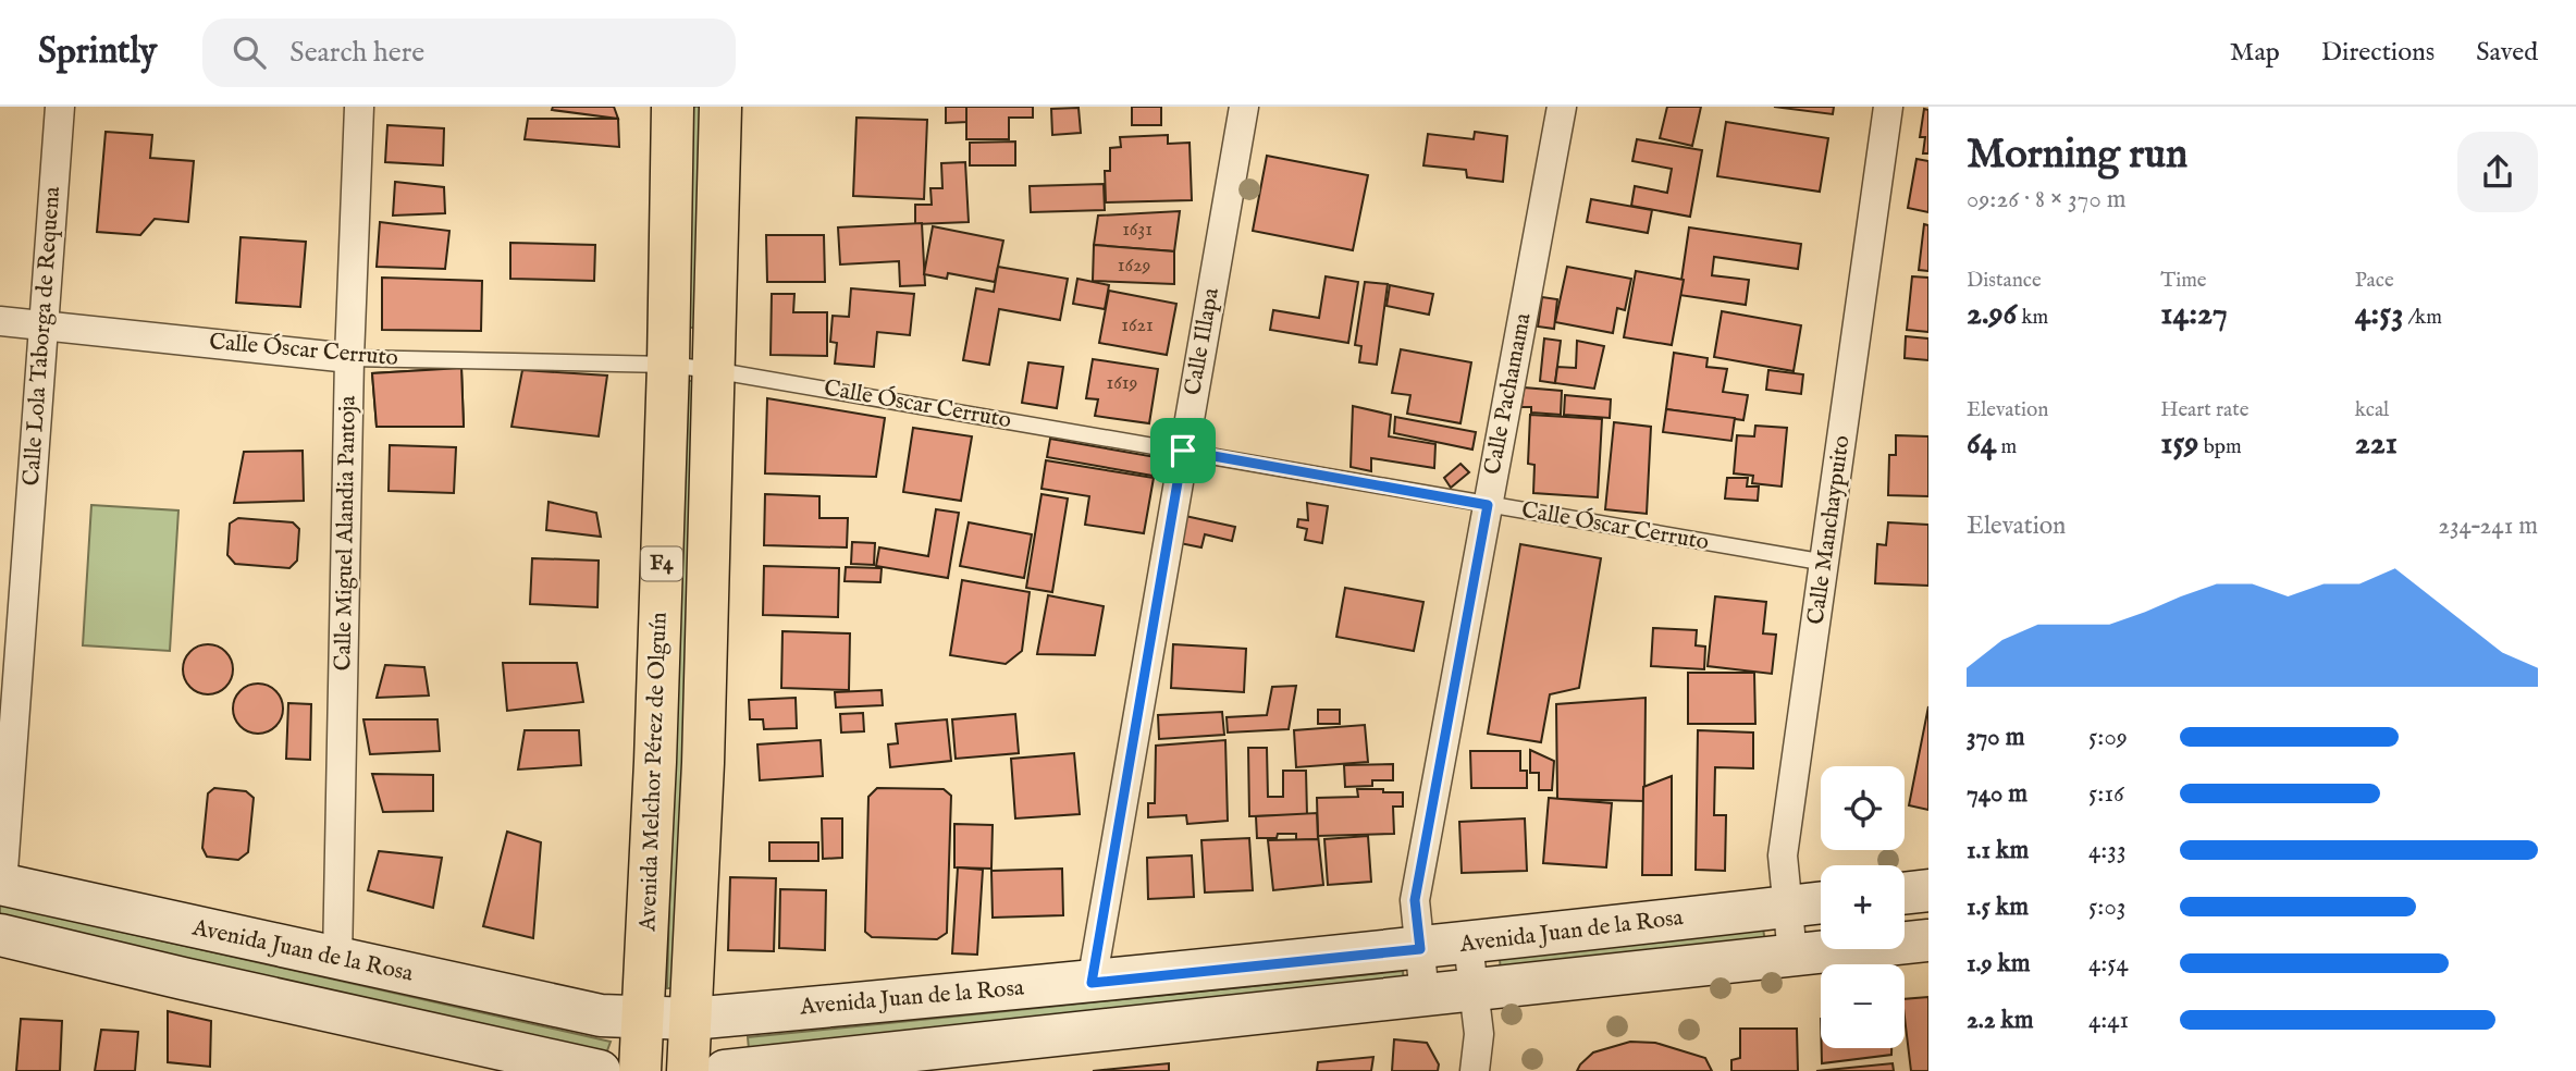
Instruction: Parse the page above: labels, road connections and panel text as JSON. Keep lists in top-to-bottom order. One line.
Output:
{"streets":{"highway":["F4","Avenida Melchor Pérez de Olguín"],"main road":["Avenida Juan de la Rosa"],"street":["Calle Lola Taborga de Requena","Calle Illapa","Calle Óscar Cerruto","Calle Pachamama","Calle Manchaypuito","Calle Miguel Alandia Pantoja"]},"crossings":[["Calle Lola Taborga de Requena","Calle Óscar Cerruto"],["Calle Lola Taborga de Requena","Avenida Juan de la Rosa"],["Calle Illapa","Calle Óscar Cerruto"],["Calle Illapa","Avenida Juan de la Rosa"],["Calle Óscar Cerruto","Calle Pachamama"],["Calle Óscar Cerruto","Calle Manchaypuito"],["Calle Óscar Cerruto","Calle Miguel Alandia Pantoja"],["Calle Óscar Cerruto","Avenida Melchor Pérez de Olguín"],["Calle Pachamama","Avenida Juan de la Rosa"],["Calle Manchaypuito","Avenida Juan de la Rosa"],["Calle Miguel Alandia Pantoja","Avenida Juan de la Rosa"],["Avenida Melchor Pérez de Olguín","Avenida Juan de la Rosa"]],"house_numbers":["1631","1629","1621","1619"],"page":{"header":"Sprintly","search":"Search here","nav":["Map","Directions","Saved"],"heading":["Morning run","09:26 · 8 × 370 m"],"stats":[["Distance","2.96 km"],["Time","14:27"],["Pace","4:53 /km"],["Elevation","64 m"],["Heart rate","159 bpm"],["kcal","221"]],"chart":["Elevation","234–241 m"],"list":[{"name":"370 m","note":"5:09"},{"name":"740 m","note":"5:16"},{"name":"1.1 km","note":"4:33"},{"name":"1.5 km","note":"5:03"},{"name":"1.9 km","note":"4:54"},{"name":"2.2 km","note":"4:41"}],"map_buttons":["+","−"]}}
